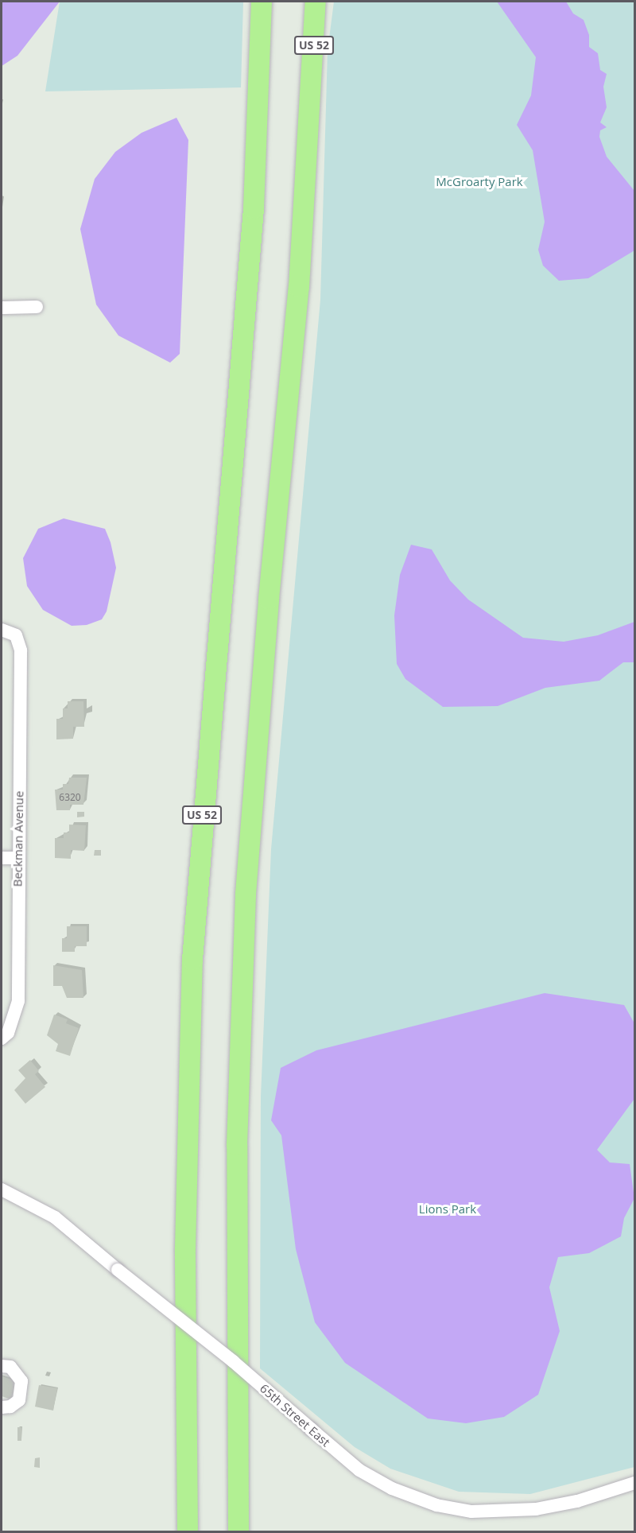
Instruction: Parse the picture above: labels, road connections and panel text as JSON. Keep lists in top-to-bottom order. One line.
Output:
{"streets":{"highway":["US 52"],"street":["Beckman Avenue","65th Street East"]},"parks":["McGroarty Park","Lions Park"],"house_numbers":["6320"]}
